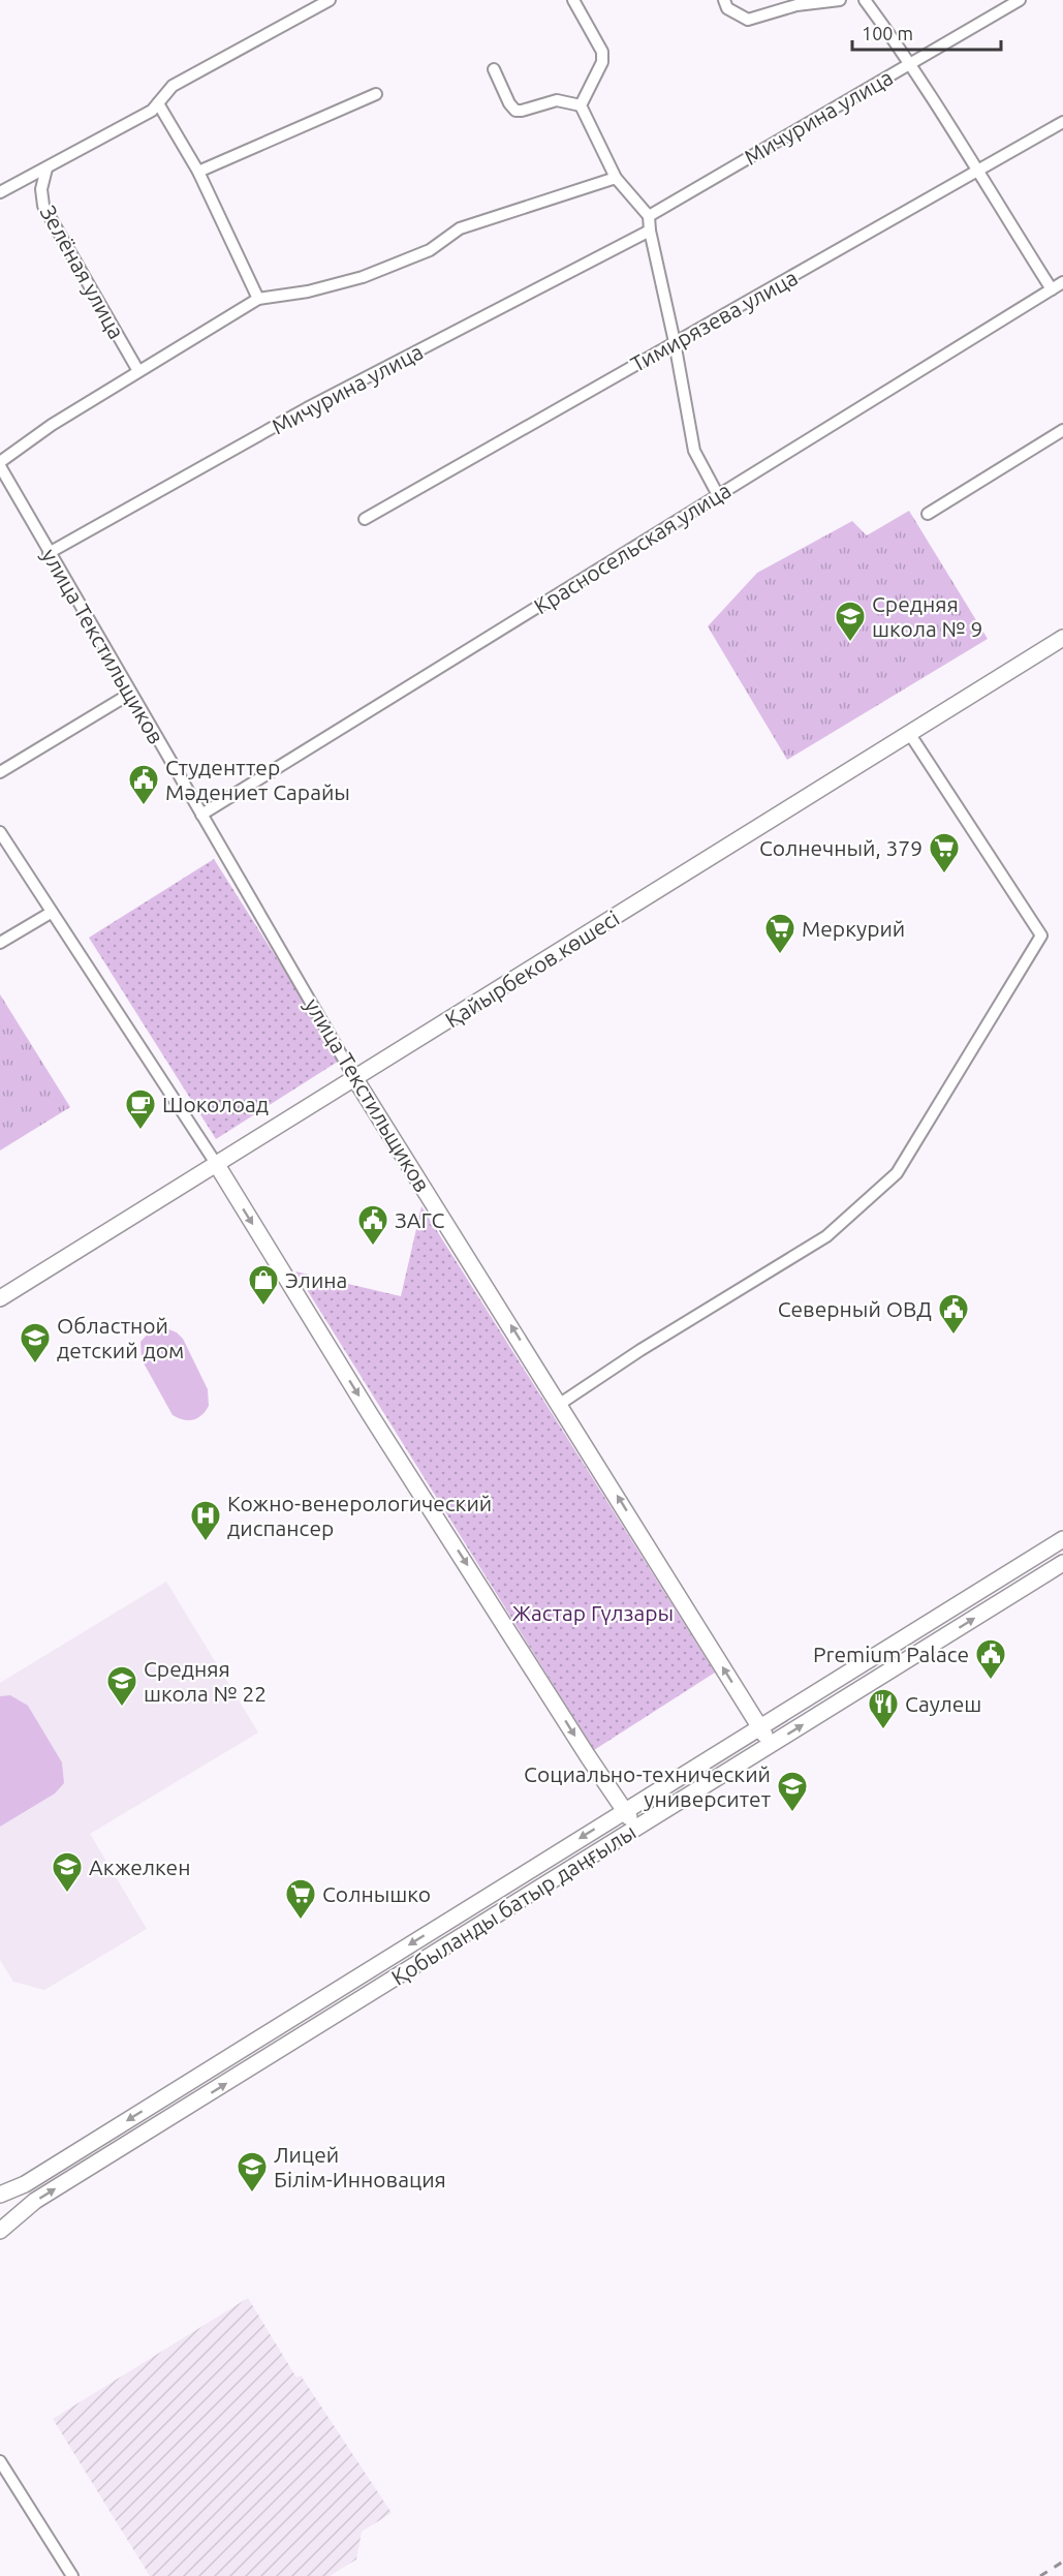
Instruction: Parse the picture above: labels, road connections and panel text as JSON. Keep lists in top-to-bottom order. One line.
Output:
{"streets":{"street":["Мичурина улица","Зелёная улица","Тимирязева улица","Красносельская улица","улица Текстильщиков","Қайырбеков көшесі","Қобыланды батыр даңғылы"]},"crossings":[["Мичурина улица","улица Текстильщиков"],["Красносельская улица","улица Текстильщиков"],["улица Текстильщиков","Қайырбеков көшесі"],["улица Текстильщиков","Қобыланды батыр даңғылы"]],"one_way":["улица Текстильщиков"],"parks":["Жастар Гүлзары"],"places":{"school or university":["Средняя школа № 9","Областной детский дом","Средняя школа № 22","Социально-технический университет","Акжелкен","Лицей Білім-Инновация"],"public building":["Студенттер Мәдениет Сарайы","ЗАГС","Северный ОВД","Premium Palace"],"supermarket":["Солнечный, 379","Меркурий","Солнышко"],"cafe":["Шоколоад"],"shop":["Элина"],"hospital":["Кожно-венерологический диспансер"],"restaurant":["Саулеш"]},"scale_bar":"100 m"}
